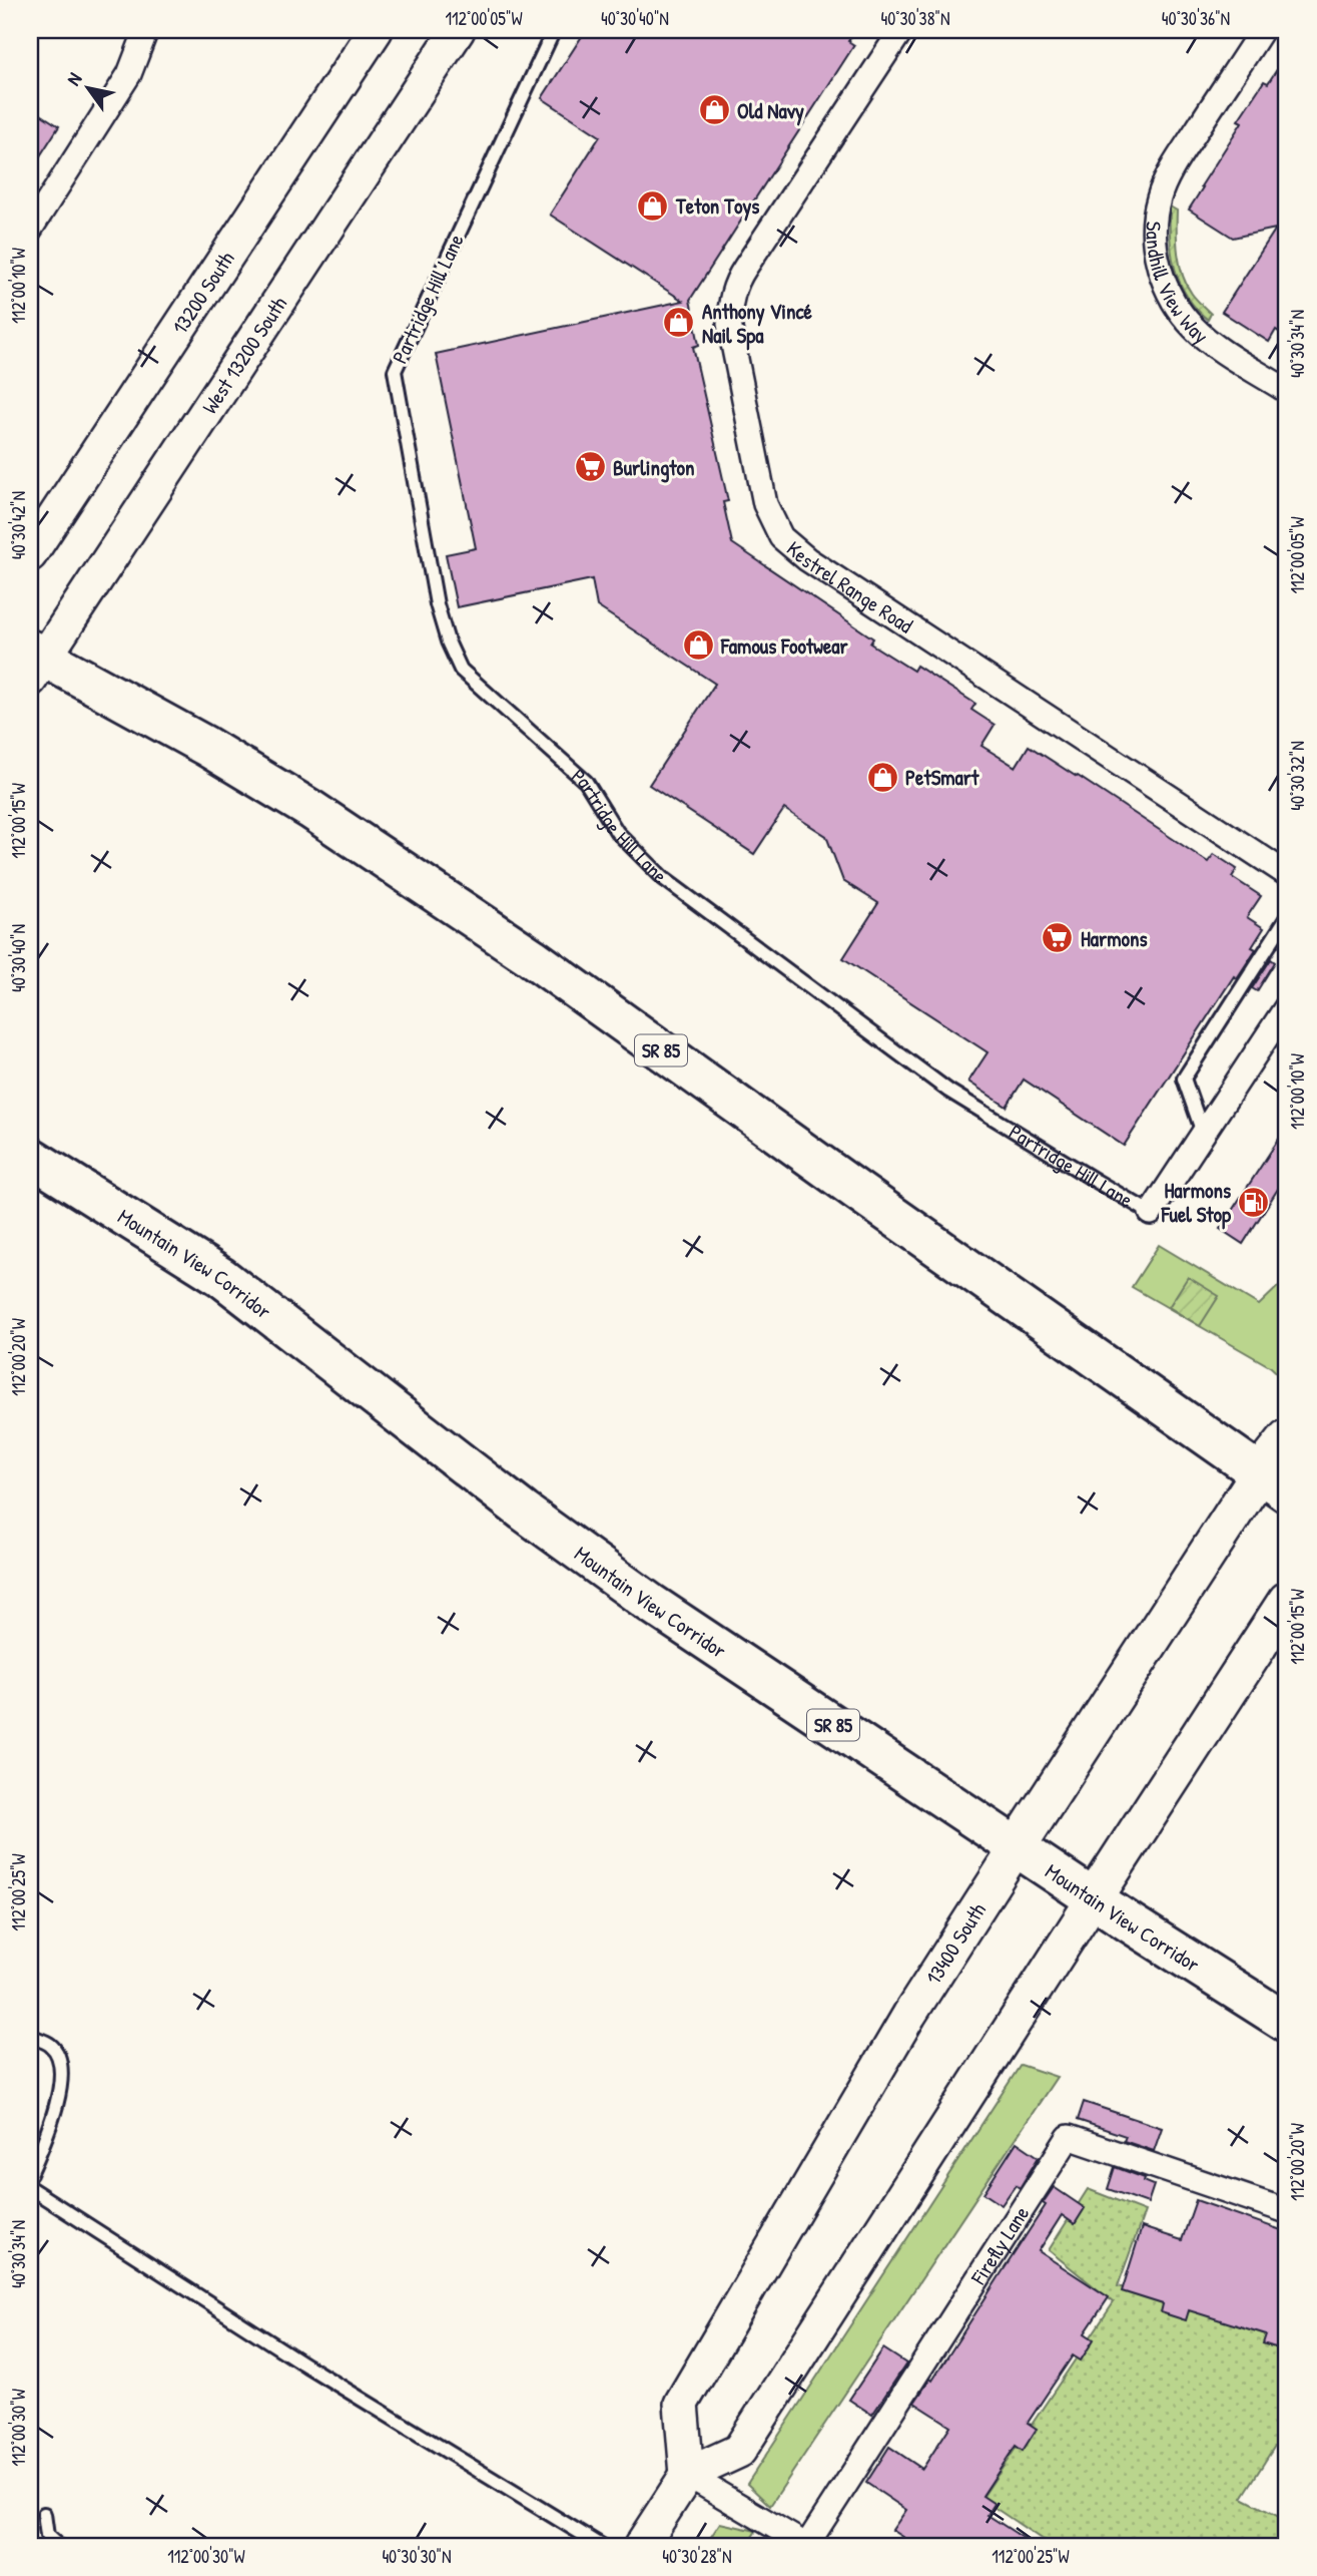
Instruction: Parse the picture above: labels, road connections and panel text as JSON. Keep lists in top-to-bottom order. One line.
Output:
{"streets":{"highway":["SR 85","Mountain View Corridor"],"main road":["13200 South","West 13200 South","13400 South"],"street":["Sandhill View Way","Partridge Hill Lane","Kestrel Range Road","Firefly Lane"]},"crossings":[["West 13200 South","SR 85"],["SR 85","13400 South"],["Mountain View Corridor","13400 South"]],"places":{"shop":["Old Navy","Teton Toys","Anthony Vincé Nail Spa","Famous Footwear","PetSmart"],"supermarket":["Burlington","Harmons"],"fuel station":["Harmons Fuel Stop"]},"north":"top left","coordinates":["112°00'05\"W","40°30'40\"N","40°30'38\"N","40°30'36\"N","112°00'10\"W","40°30'34\"N","40°30'42\"N","40°30'32\"N","112°00'15\"W","112°00'20\"W","112°00'25\"W","112°00'30\"W","40°30'30\"N","40°30'28\"N"]}
